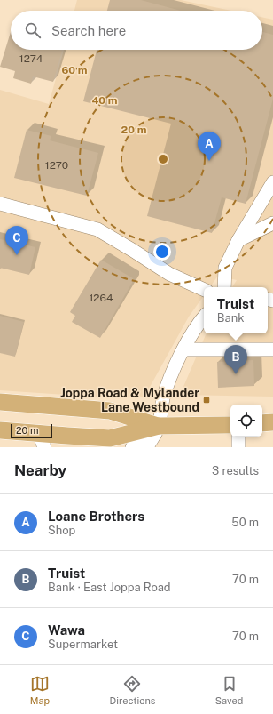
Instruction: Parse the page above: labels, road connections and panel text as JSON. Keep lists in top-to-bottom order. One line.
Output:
{"places":{"transit":["Joppa Road & Mylander Lane Westbound"]},"house_numbers":["1274","1270","1264"],"scale_bar":"20 m","page":{"search":"Search here","pins":["A","C","B"],"popup":["Truist","Bank"],"scale":"20 m","heading":["Nearby","3 results"],"list":[{"mark":"A","name":"Loane Brothers","note":"Shop","value":"50 m"},{"mark":"B","name":"Truist","note":"Bank · East Joppa Road","value":"70 m"},{"mark":"C","name":"Wawa","note":"Supermarket","value":"70 m"}],"nav":["Map","Directions","Saved"]},"rings":["60 m","40 m","20 m"]}
